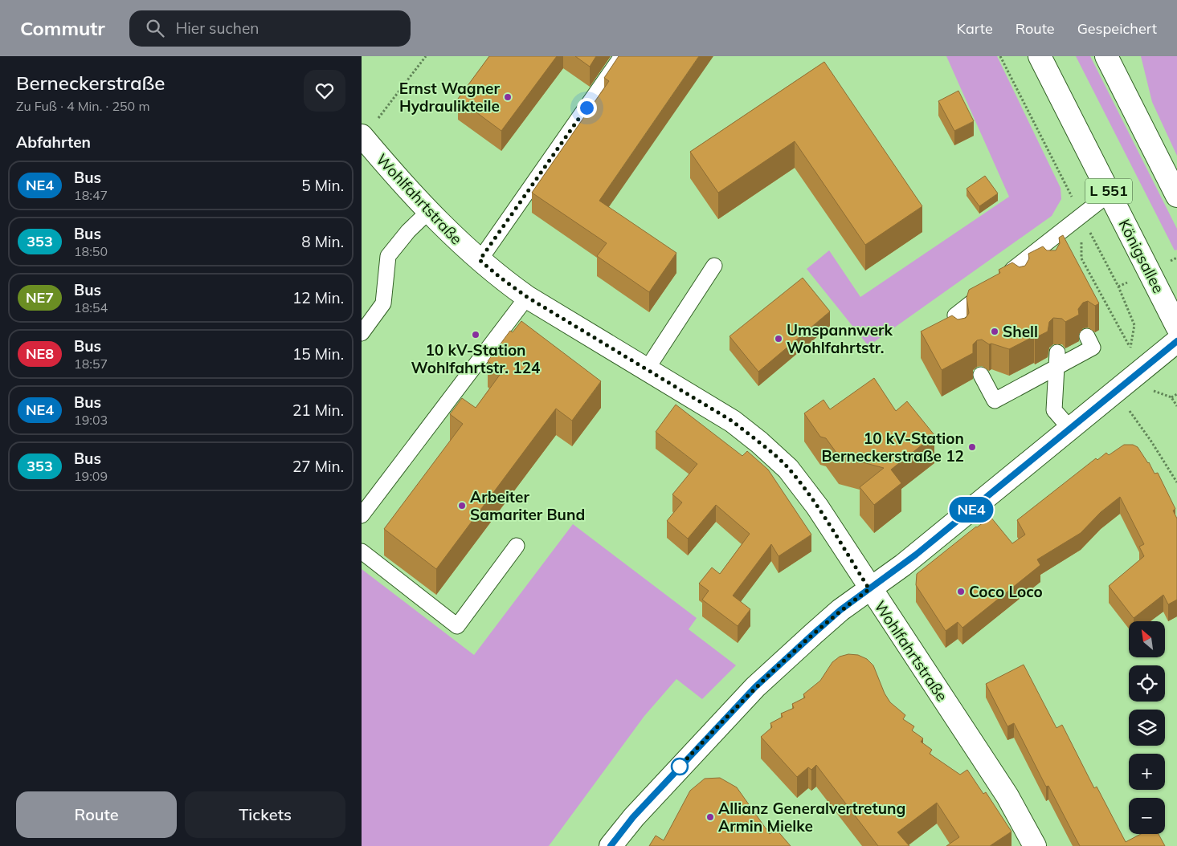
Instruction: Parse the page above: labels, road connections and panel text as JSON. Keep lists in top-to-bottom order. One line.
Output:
{"streets":{"street":["L 551","Wohlfahrtstraße","Königsallee"]},"places":["Ernst Wagner Hydraulikteile","Shell","10 kV-Station Wohlfahrtstr. 124","Umspannwerk Wohlfahrtstr.","10 kV-Station Berneckerstraße 12","Arbeiter Samariter Bund","Coco Loco","Allianz Generalvertretung Armin Mielke"],"lines":["bus line NE4"],"north":"top left","page":{"header":"Commutr","search":"Hier suchen","nav":["Karte","Route","Gespeichert"],"heading":[["Berneckerstraße","Zu Fuß · 4 Min. · 250 m"],"Abfahrten"],"on_map":"NE4","list":[{"mark":"NE4","name":"Bus","note":"18:47","value":"5 Min."},{"mark":"353","name":"Bus","note":"18:50","value":"8 Min."},{"mark":"NE7","name":"Bus","note":"18:54","value":"12 Min."},{"mark":"NE8","name":"Bus","note":"18:57","value":"15 Min."},{"mark":"NE4","name":"Bus","note":"19:03","value":"21 Min."},{"mark":"353","name":"Bus","note":"19:09","value":"27 Min."}],"map_buttons":["+","−"],"buttons":["Route","Tickets"]}}
